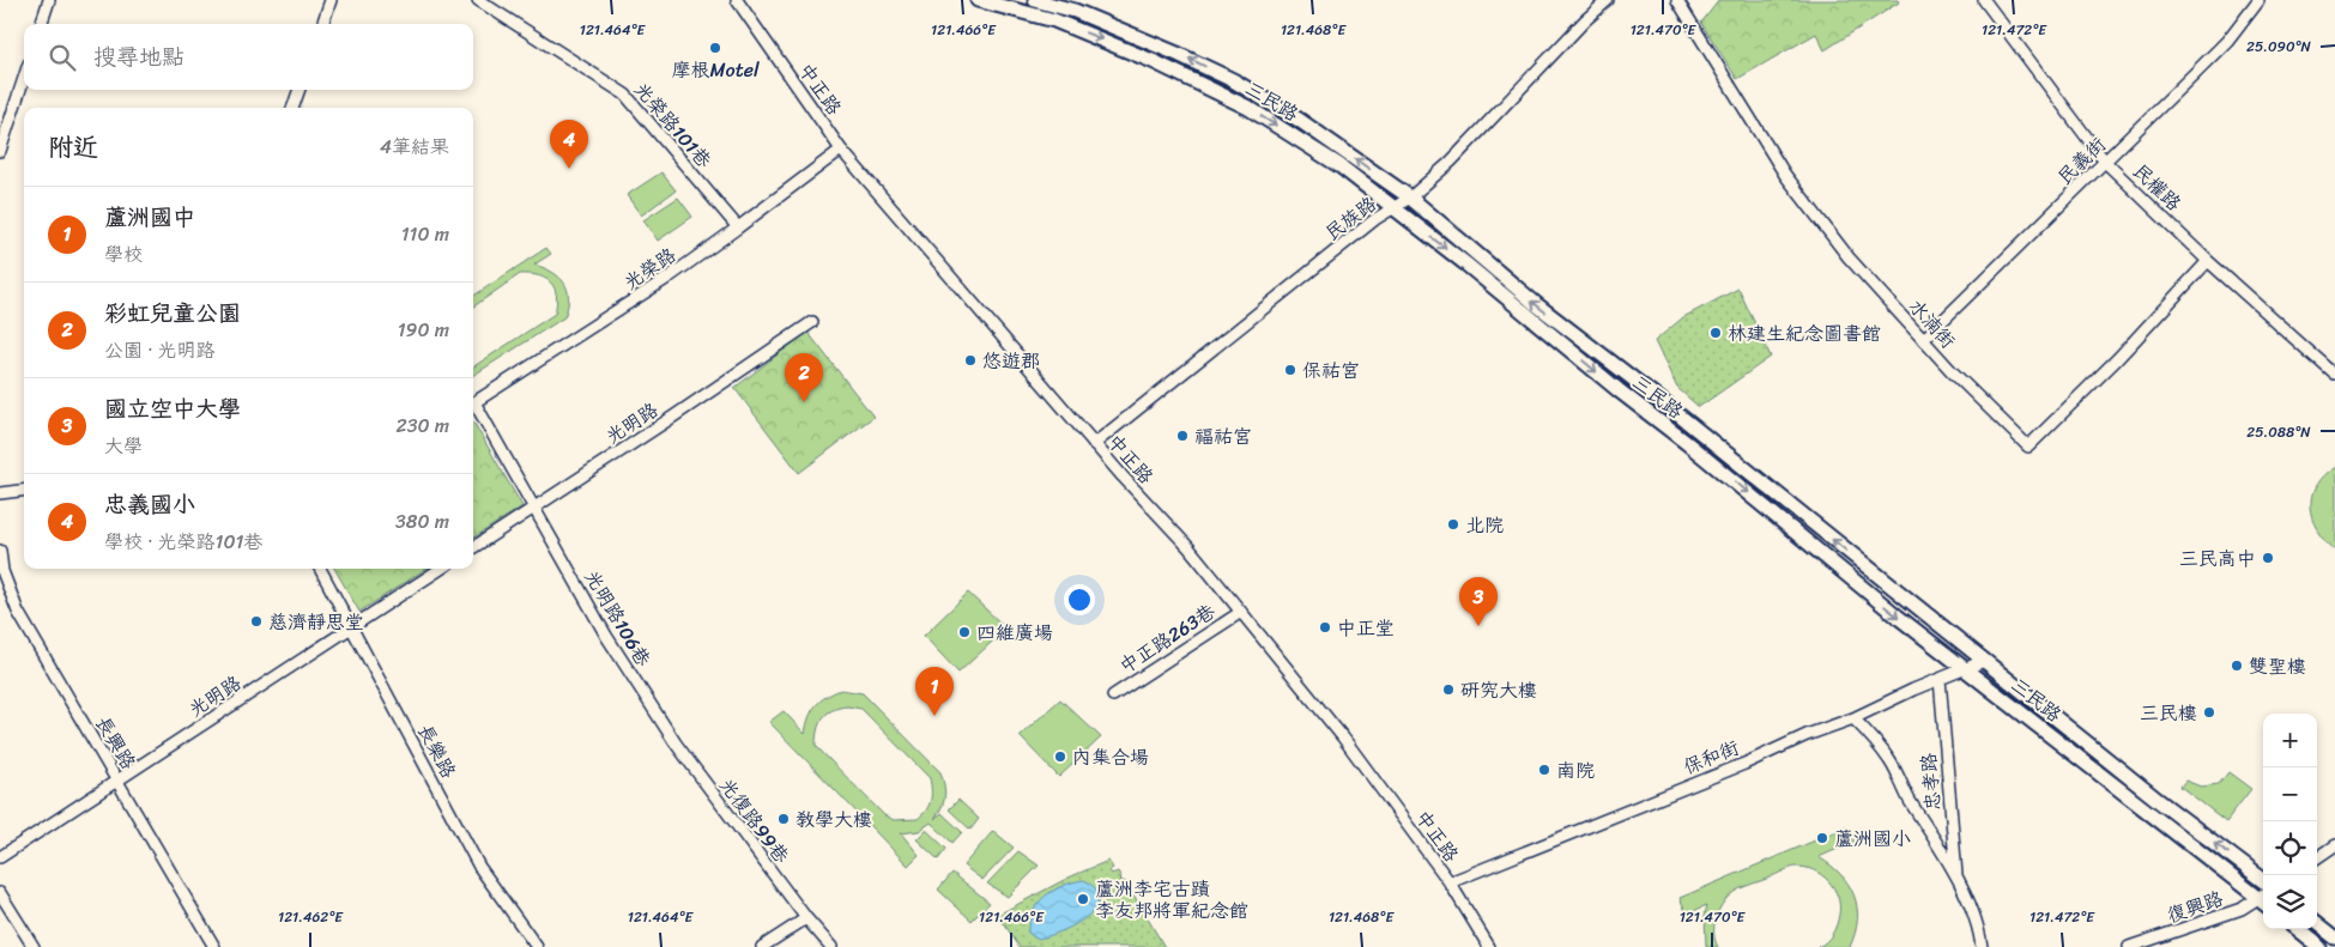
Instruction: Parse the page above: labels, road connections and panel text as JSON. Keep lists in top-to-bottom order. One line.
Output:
{"streets":{"main road":["三民路"],"street":["中正路","光榮路101巷","民義街","民權路","民族路","光榮路","水湳街","光明路","光明路106巷","中正路263巷","長興路","長樂路","保和街","忠孝路","光復路99巷","復興路"]},"crossings":[["中正路","民族路"],["中正路","光榮路"],["中正路","中正路263巷"],["中正路","保和街"],["三民路","民族路"],["三民路","保和街"],["光榮路101巷","光榮路"],["民義街","民權路"],["民義街","水湳街"],["民權路","水湳街"],["光明路","光明路106巷"],["光明路","長興路"],["光明路","長樂路"],["光明路106巷","光復路99巷"],["保和街","忠孝路"]],"places":["摩根Motel","林建生紀念圖書館","悠遊郡","保祐宮","福祐宮","北院","三民高中","慈濟靜思堂","中正堂","四維廣場","雙聖樓","研究大樓","三民樓","內集合場","南院","教學大樓","蘆洲國小","蘆洲李宅古蹟 李友邦將軍紀念館"],"page":{"search":"搜尋地點","heading":["附近","4筆結果"],"pins":["4","2","3","1"],"list":[{"mark":"1","name":"蘆洲國中","note":"學校","value":"110 m"},{"mark":"2","name":"彩虹兒童公園","note":"公園 · 光明路","value":"190 m"},{"mark":"3","name":"國立空中大學","note":"大學","value":"230 m"},{"mark":"4","name":"忠義國小","note":"學校 · 光榮路101巷","value":"380 m"}],"map_buttons":["+","−"]},"coordinates":["121.464°E","121.466°E","121.468°E","121.470°E","121.472°E","25.090°N","25.088°N","121.462°E"]}
